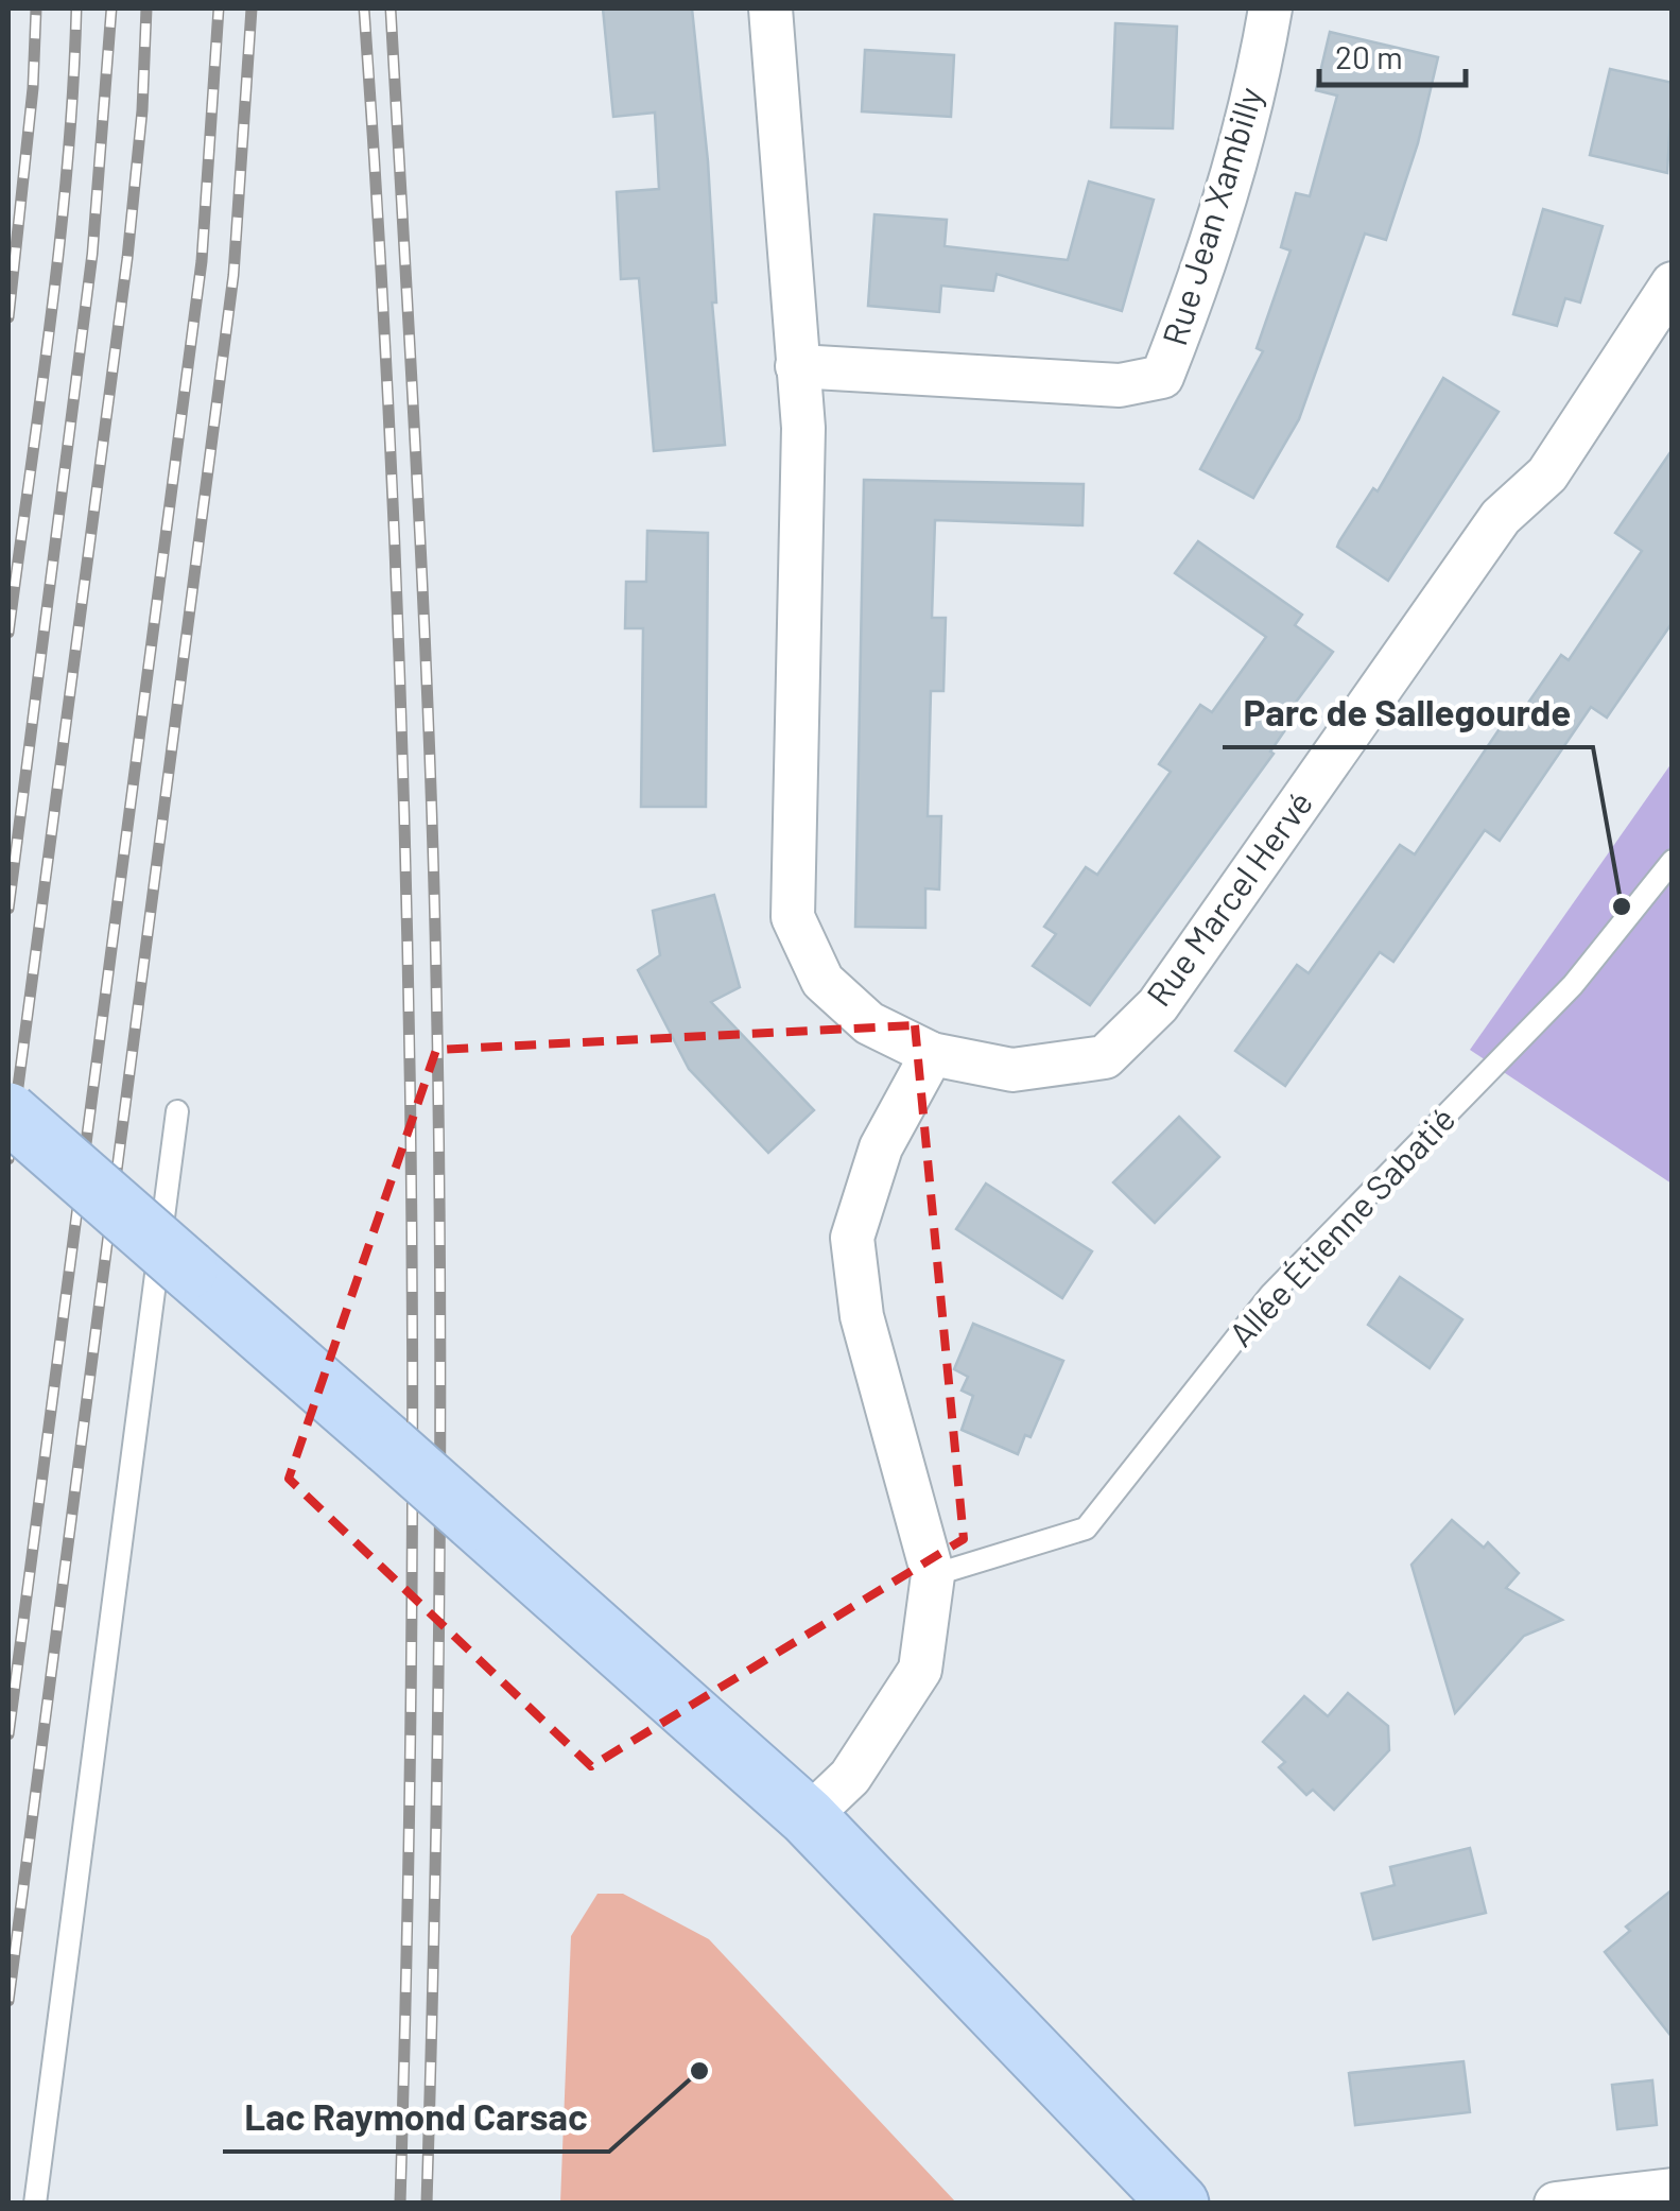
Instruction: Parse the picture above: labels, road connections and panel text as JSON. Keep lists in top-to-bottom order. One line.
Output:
{"streets":{"street":["Rue Jean Xambilly","Rue Marcel Hervé"],"lane":["Allée Étienne Sabatié"]},"crossings":[["Rue Jean Xambilly","Rue Marcel Hervé"]],"places":["Parc de Sallegourde","Lac Raymond Carsac"],"scale_bar":"20 m"}
